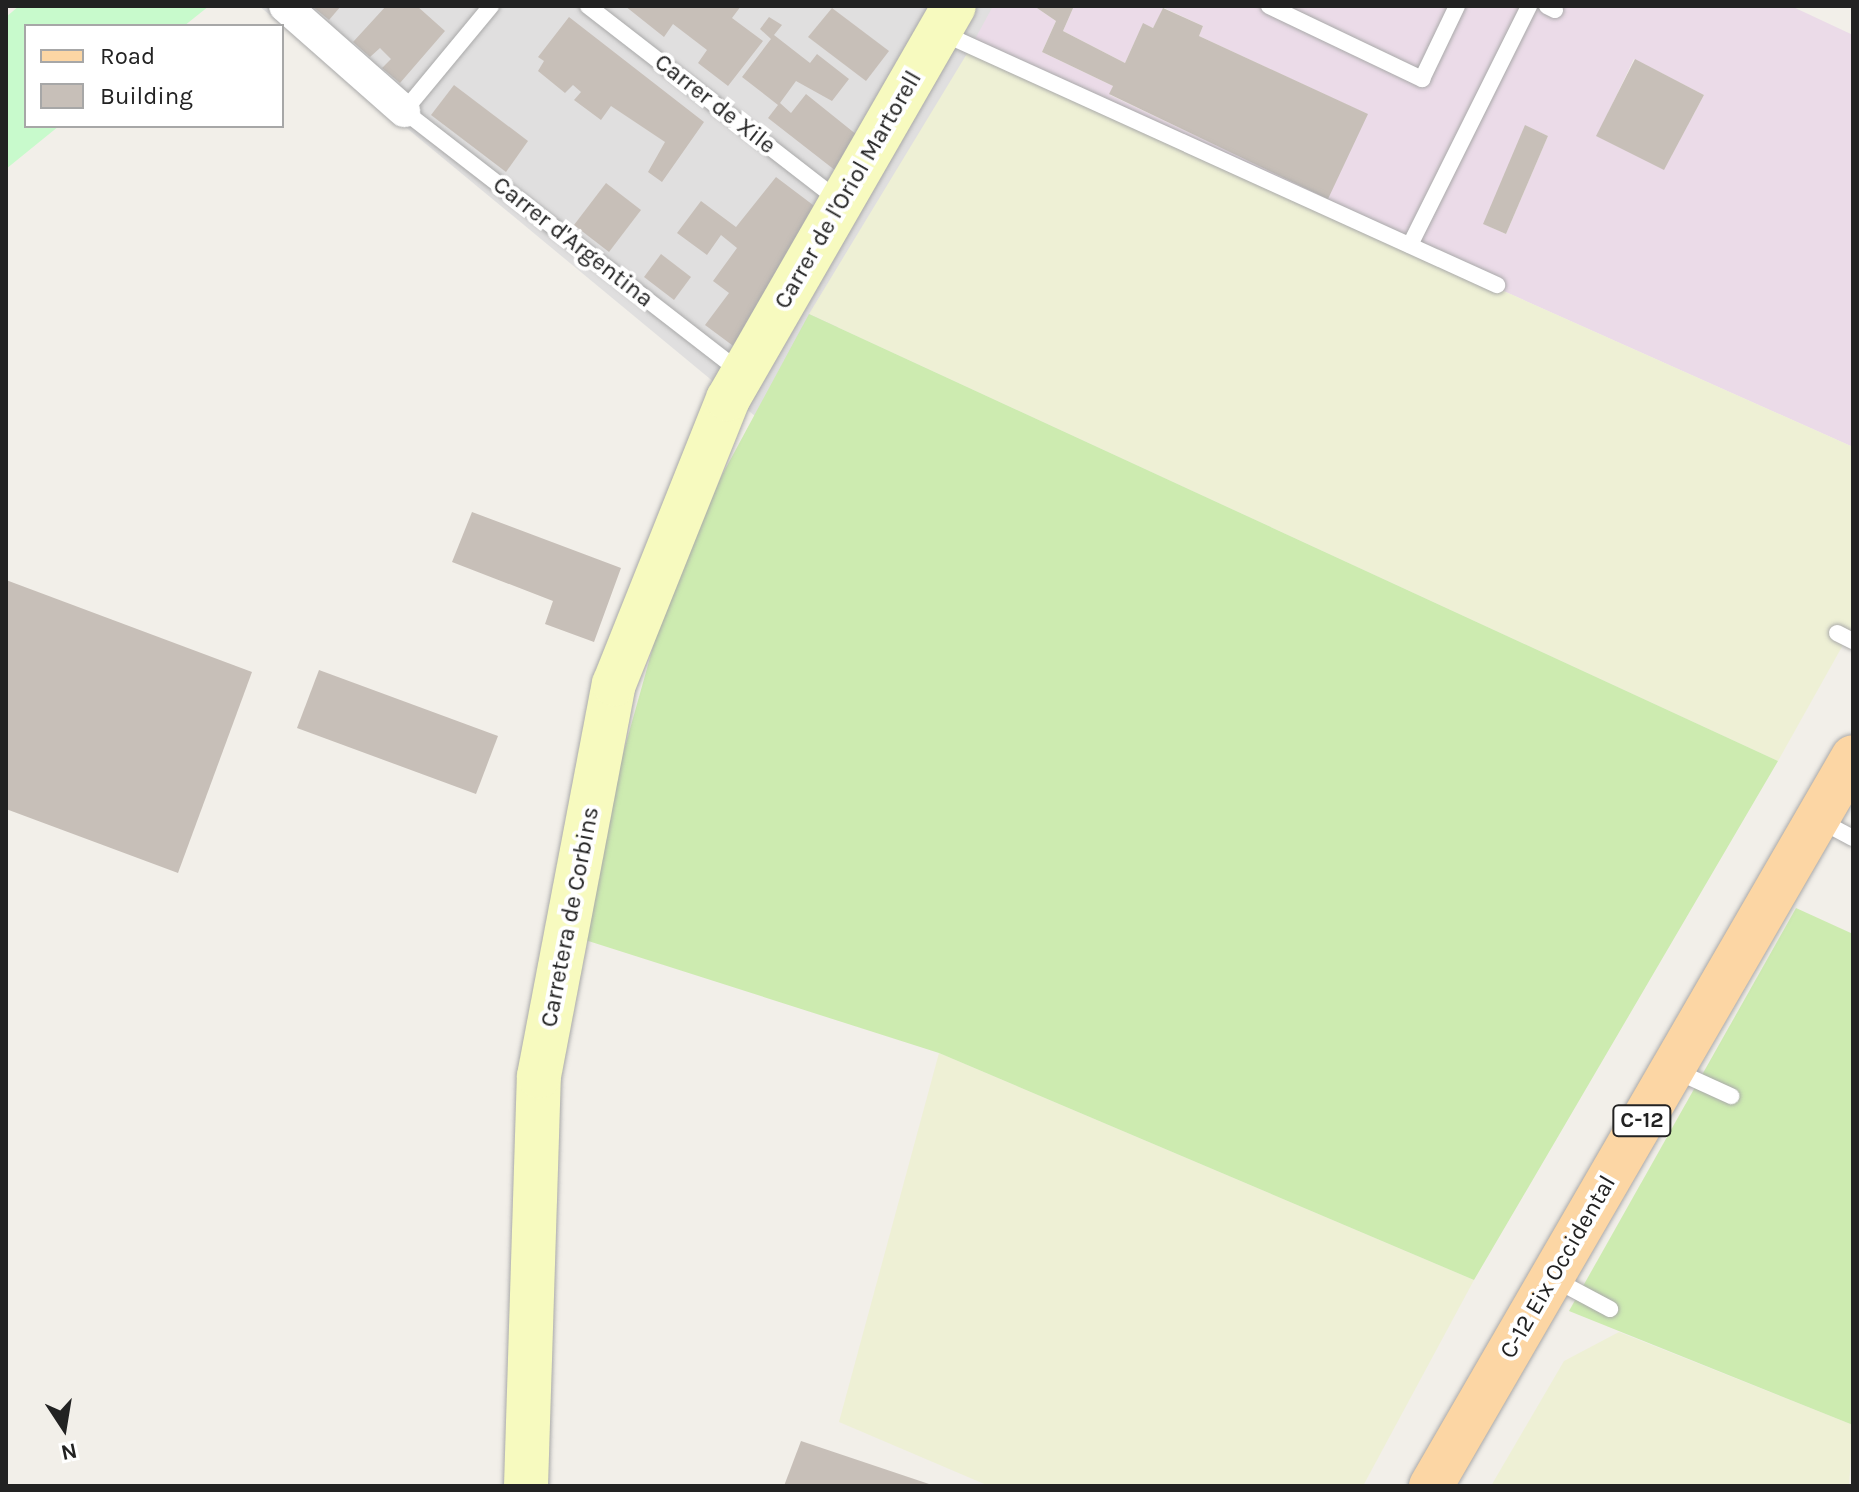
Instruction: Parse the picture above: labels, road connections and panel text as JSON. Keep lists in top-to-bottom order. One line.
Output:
{"streets":{"main road":["C-12","C-12 Eix Occidental"],"street":["Carrer de l'Oriol Martorell","Carretera de Corbins"],"lane":["Carrer de Xile","Carrer d'Argentina"]},"crossings":[["Carrer de Xile","Carrer de l'Oriol Martorell"],["Carrer de l'Oriol Martorell","Carrer d'Argentina"],["Carrer de l'Oriol Martorell","Carretera de Corbins"],["Carrer d'Argentina","Carretera de Corbins"]],"legend":["Road","Building"],"north":"bottom"}
